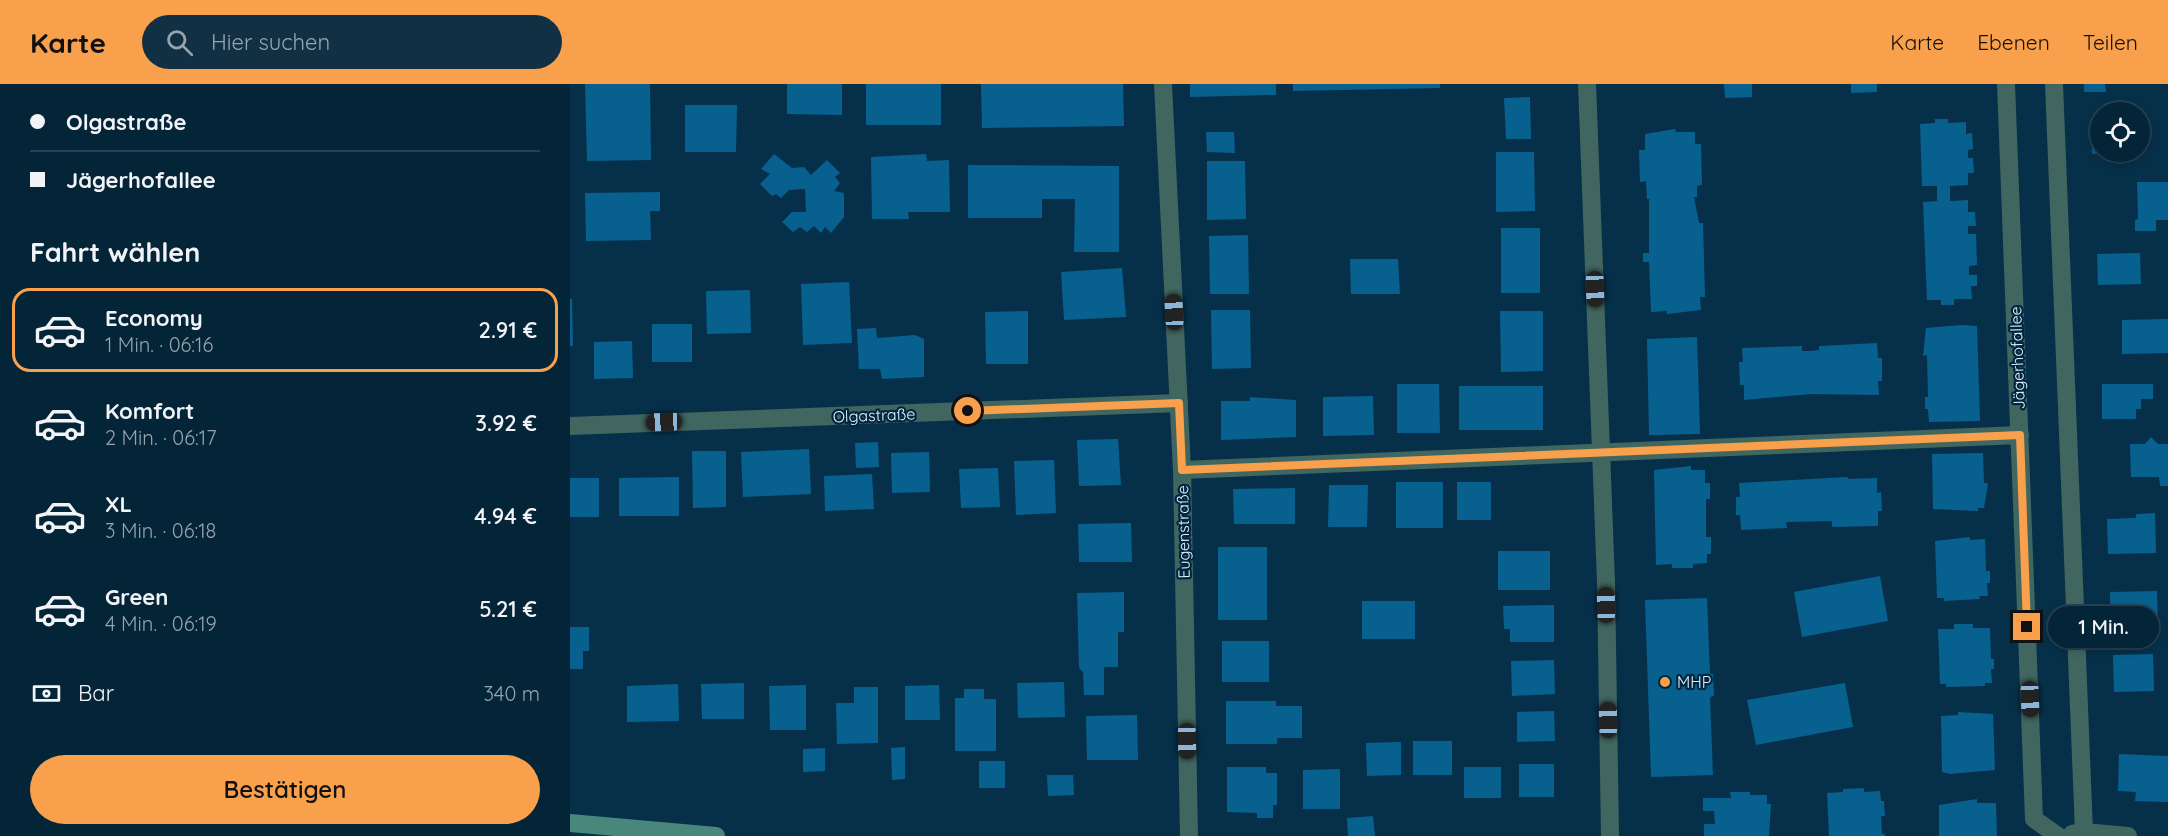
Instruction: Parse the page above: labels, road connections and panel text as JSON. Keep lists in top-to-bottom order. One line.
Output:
{"streets":{"street":["Jägerhofallee","Olgastraße","Eugenstraße"]},"crossings":[["Olgastraße","Eugenstraße"]],"places":["MHP"],"page":{"header":"Karte","search":"Hier suchen","nav":["Karte","Ebenen","Teilen"],"banner":["Olgastraße","Jägerhofallee"],"heading":"Fahrt wählen","list":[{"name":"Economy","note":"1 Min. · 06:16","value":"2.91 €"},{"name":"Komfort","note":"2 Min. · 06:17","value":"3.92 €"},{"name":"XL","note":"3 Min. · 06:18","value":"4.94 €"},{"name":"Green","note":"4 Min. · 06:19","value":"5.21 €"}],"bubble":"1 Min.","pay":["Bar","340 m"],"buttons":"Bestätigen"}}
